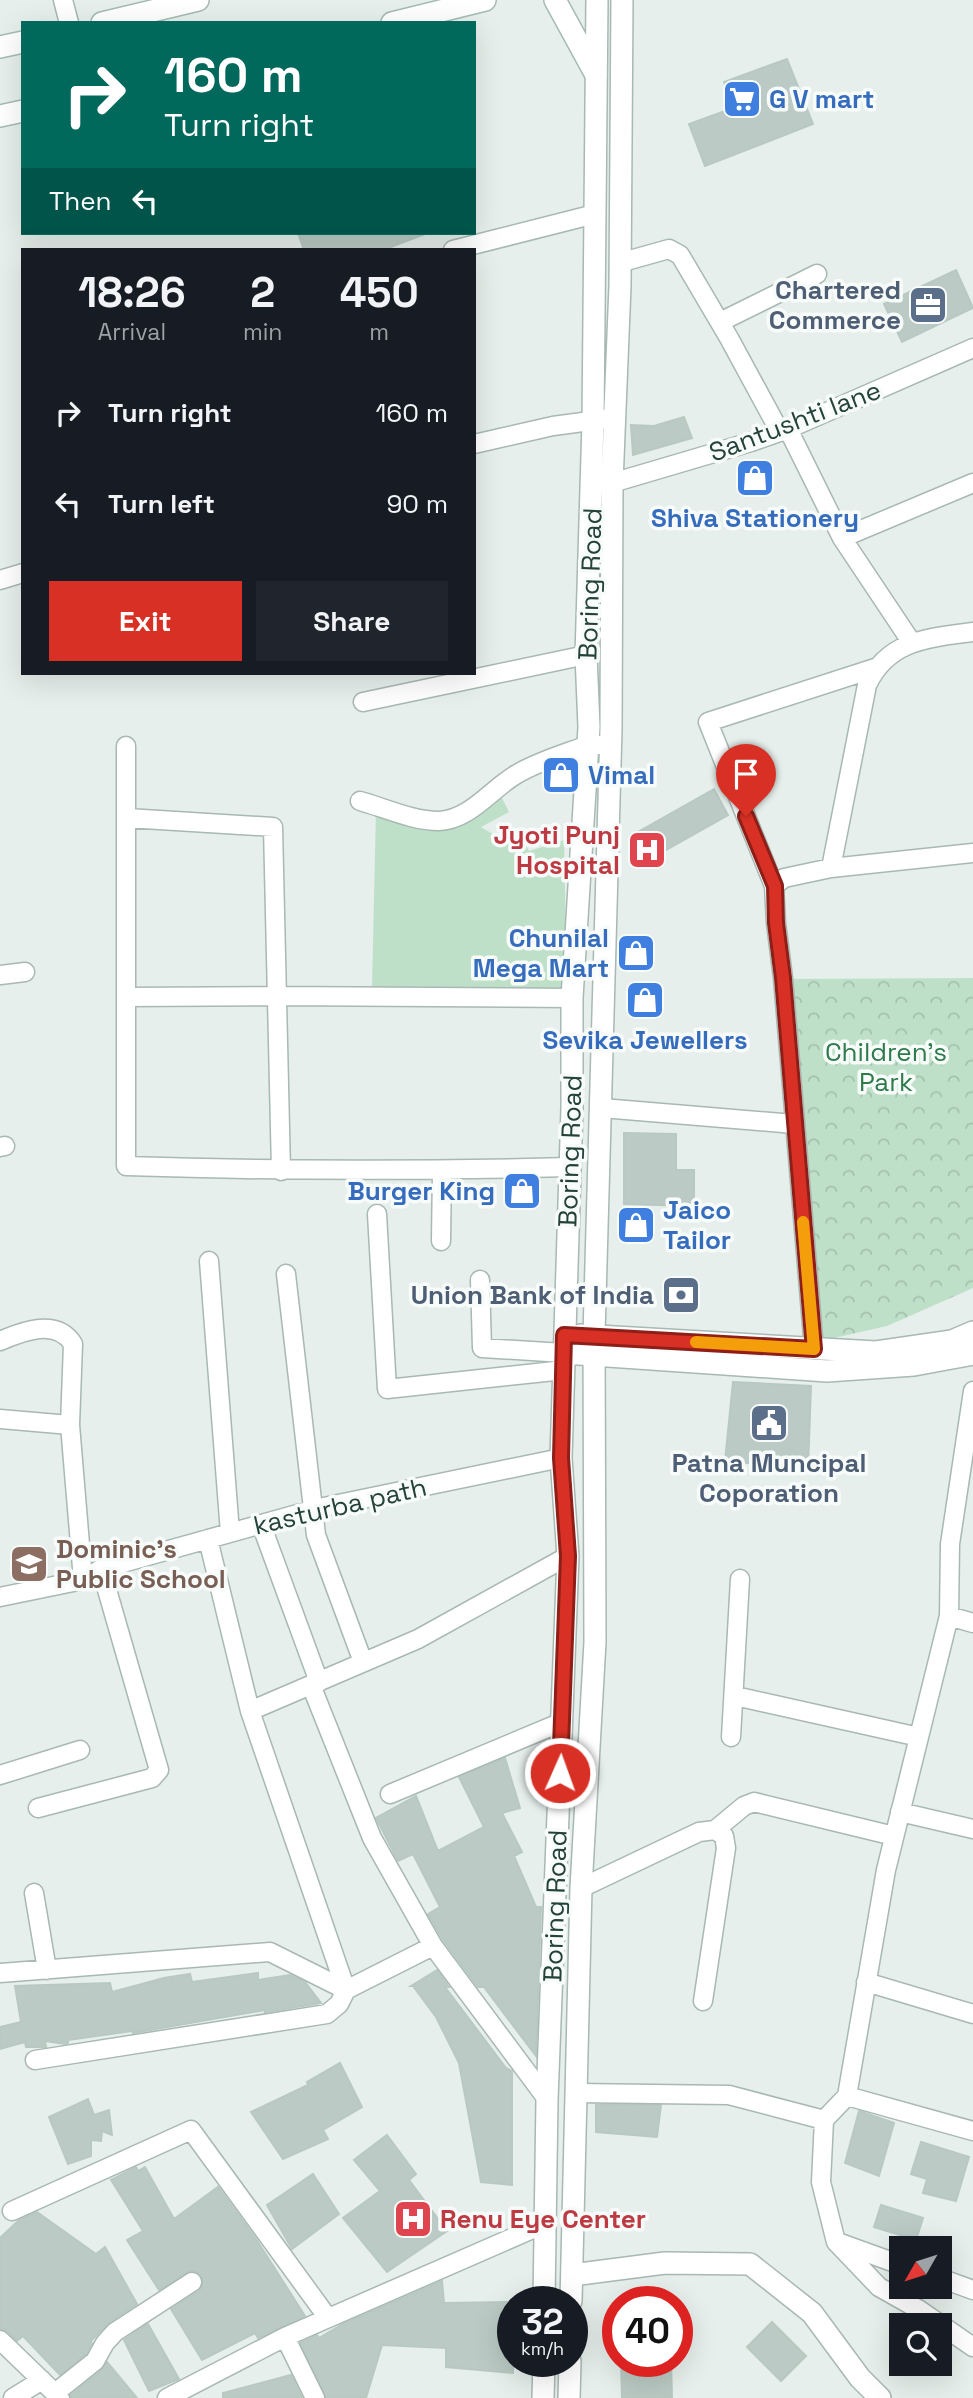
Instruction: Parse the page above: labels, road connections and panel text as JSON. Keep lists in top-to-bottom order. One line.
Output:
{"streets":{"street":["Santushti lane","Boring Road","kasturba path"]},"crossings":[["Boring Road","kasturba path"]],"parks":["Children's Park"],"places":{"supermarket":["G V mart"],"office":["Chartered Commerce"],"shop":["Shiva Stationery","Vimal","Chunilal Mega Mart","Sevika Jewellers","Burger King","Jaico Tailor"],"hospital":["Jyoti Punj Hospital","Renu Eye Center"],"bank":["Union Bank of India"],"public building":["Patna Muncipal Coporation"],"school or university":["Dominic's Public School"]},"north":"bottom left","page":{"turn":["160 m","Turn right"],"then":"Then","eta":["18:26","Arrival","2","min","450","m"],"list":[{"name":"Turn right","value":"160 m"},{"name":"Turn left","value":"90 m"}],"buttons":["Exit","Share"],"speed":"32 km/h","limit":"40"}}
